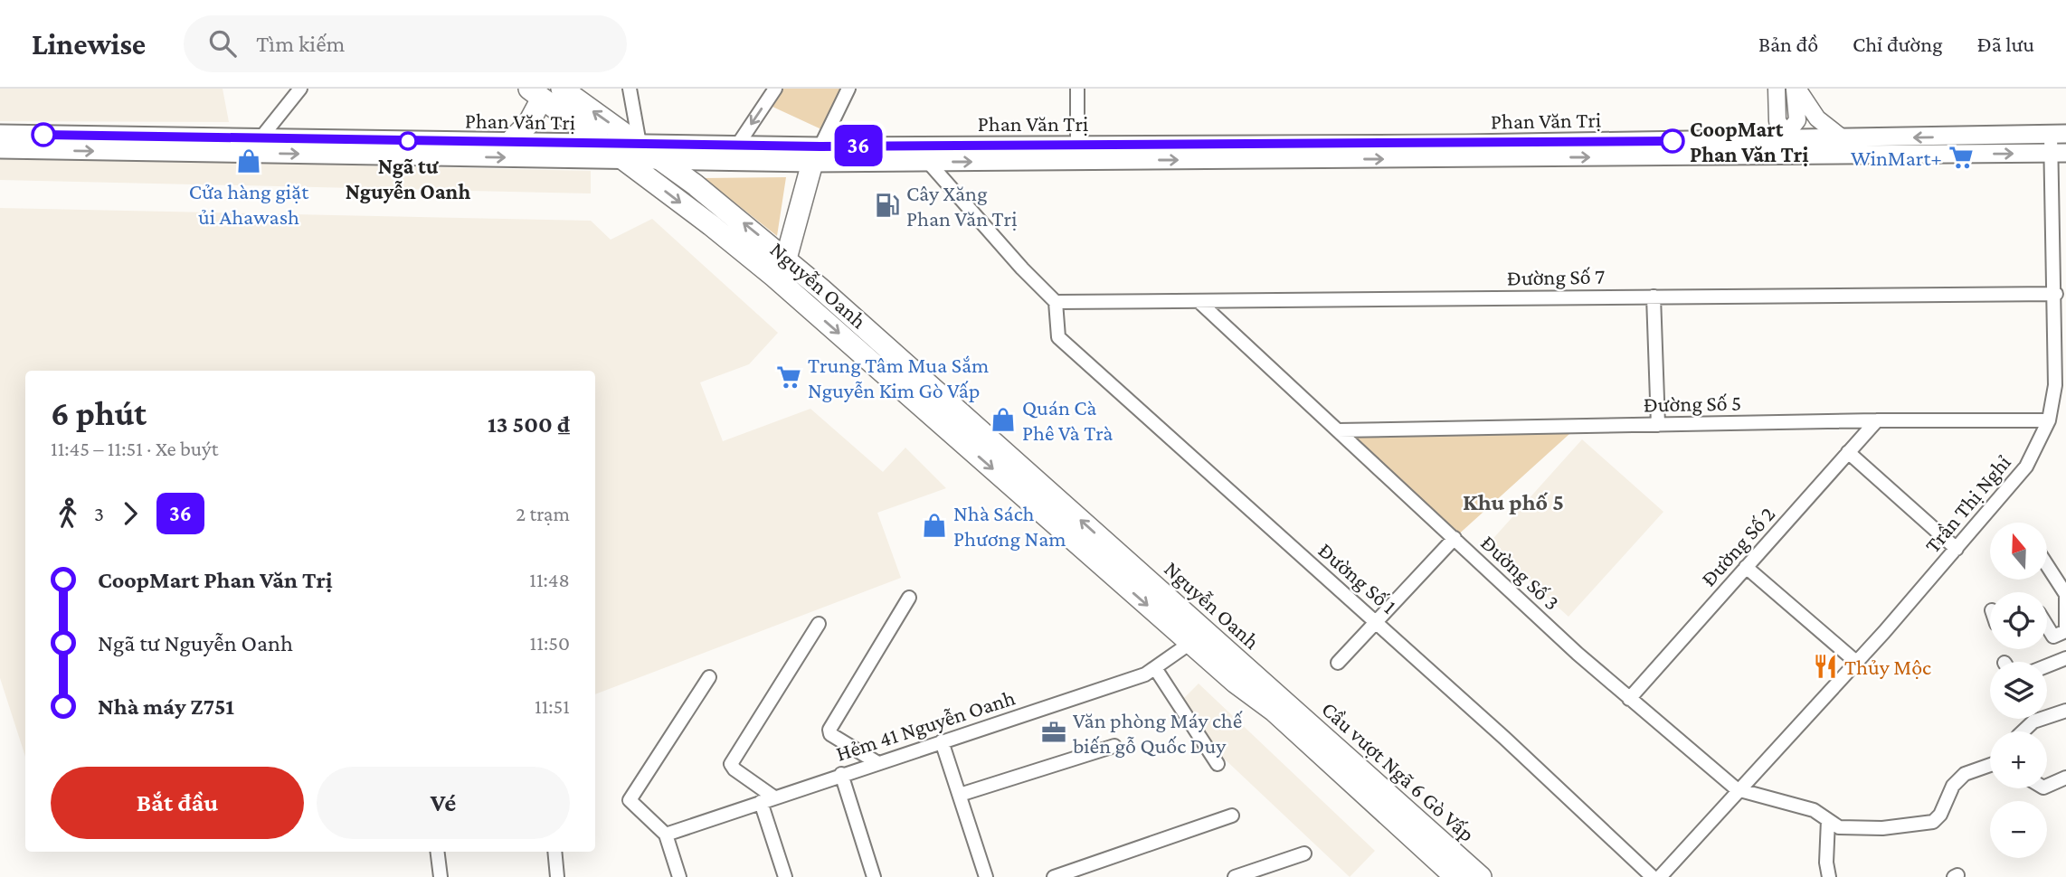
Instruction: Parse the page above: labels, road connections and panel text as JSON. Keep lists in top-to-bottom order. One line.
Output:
{"streets":{"main road":["Phan Văn Trị","Nguyễn Oanh","Cầu vượt Ngã 6 Gò Vấp"],"street":["Đường Số 7","Đường Số 5","Trần Thị Nghỉ","Đường Số 2","Đường Số 3","Đường Số 1","Hẻm 41 Nguyễn Oanh"]},"crossings":[["Phan Văn Trị","Nguyễn Oanh"],["Phan Văn Trị","Trần Thị Nghỉ"],["Đường Số 7","Trần Thị Nghỉ"],["Đường Số 7","Đường Số 3"],["Đường Số 7","Đường Số 1"],["Nguyễn Oanh","Hẻm 41 Nguyễn Oanh"],["Nguyễn Oanh","Cầu vượt Ngã 6 Gò Vấp"],["Đường Số 5","Trần Thị Nghỉ"],["Đường Số 5","Đường Số 2"],["Đường Số 5","Đường Số 3"],["Trần Thị Nghỉ","Đường Số 3"],["Đường Số 2","Đường Số 3"]],"districts":["Khu phố 5"],"places":{"other":["Ngã tư Nguyễn Oanh","CoopMart Phan Văn Trị"],"supermarket":["WinMart+","Trung Tâm Mua Sắm Nguyễn Kim Gò Vấp"],"shop":["Cửa hàng giặt ủi Ahawash","Quán Cà Phê Và Trà","Nhà Sách Phương Nam"],"fuel station":["Cây Xăng Phan Văn Trị"],"restaurant":["Thủy Mộc"],"office":["Văn phòng Máy chế biến gỗ Quốc Duy"]},"lines":["bus line 36"],"north":"top","page":{"header":"Linewise","search":"Tìm kiếm","nav":["Bản đồ","Chỉ đường","Đã lưu"],"on_map":"36","heading":["6 phút","11:45 – 11:51 · Xe buýt","13 500 ₫"],"legs":["3","36","2 trạm"],"map_buttons":["+","−"],"list":[{"name":"CoopMart Phan Văn Trị","value":"11:48"},{"name":"Ngã tư Nguyễn Oanh","value":"11:50"},{"name":"Nhà máy Z751","value":"11:51"}],"buttons":["Bắt đầu","Vé"]}}
